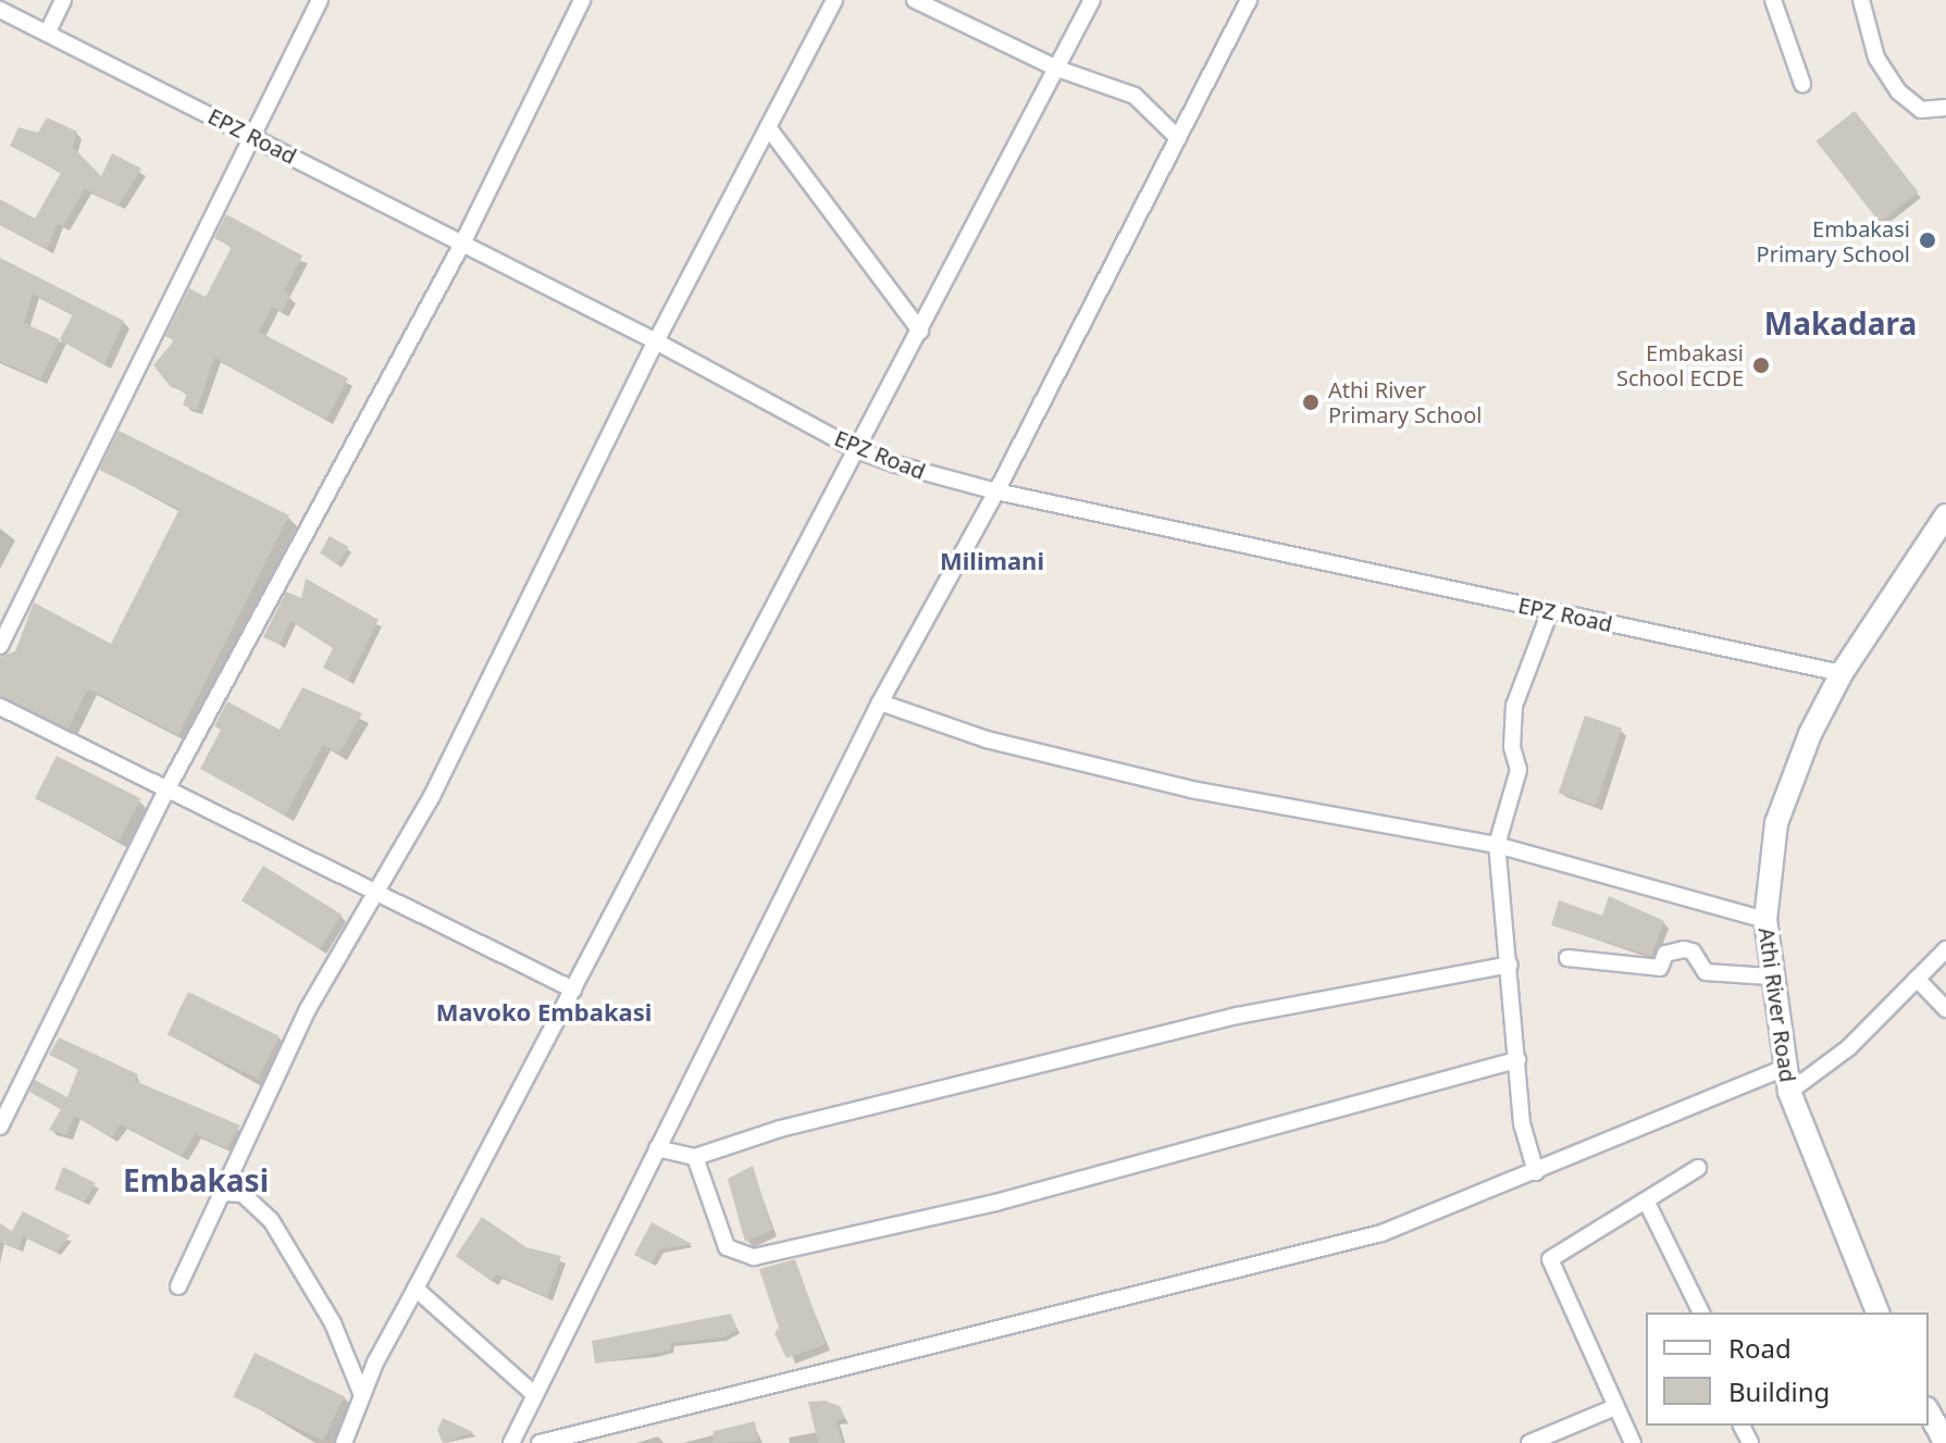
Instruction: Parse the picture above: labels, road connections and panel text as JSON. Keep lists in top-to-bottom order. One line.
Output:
{"streets":{"main road":["Athi River Road"],"street":["EPZ Road"]},"crossings":[["EPZ Road","Athi River Road"]],"districts":["Makadara","Milimani","Mavoko Embakasi","Embakasi"],"places":["Embakasi Primary School","Embakasi School ECDE","Athi River Primary School"],"legend":["Road","Building"]}
